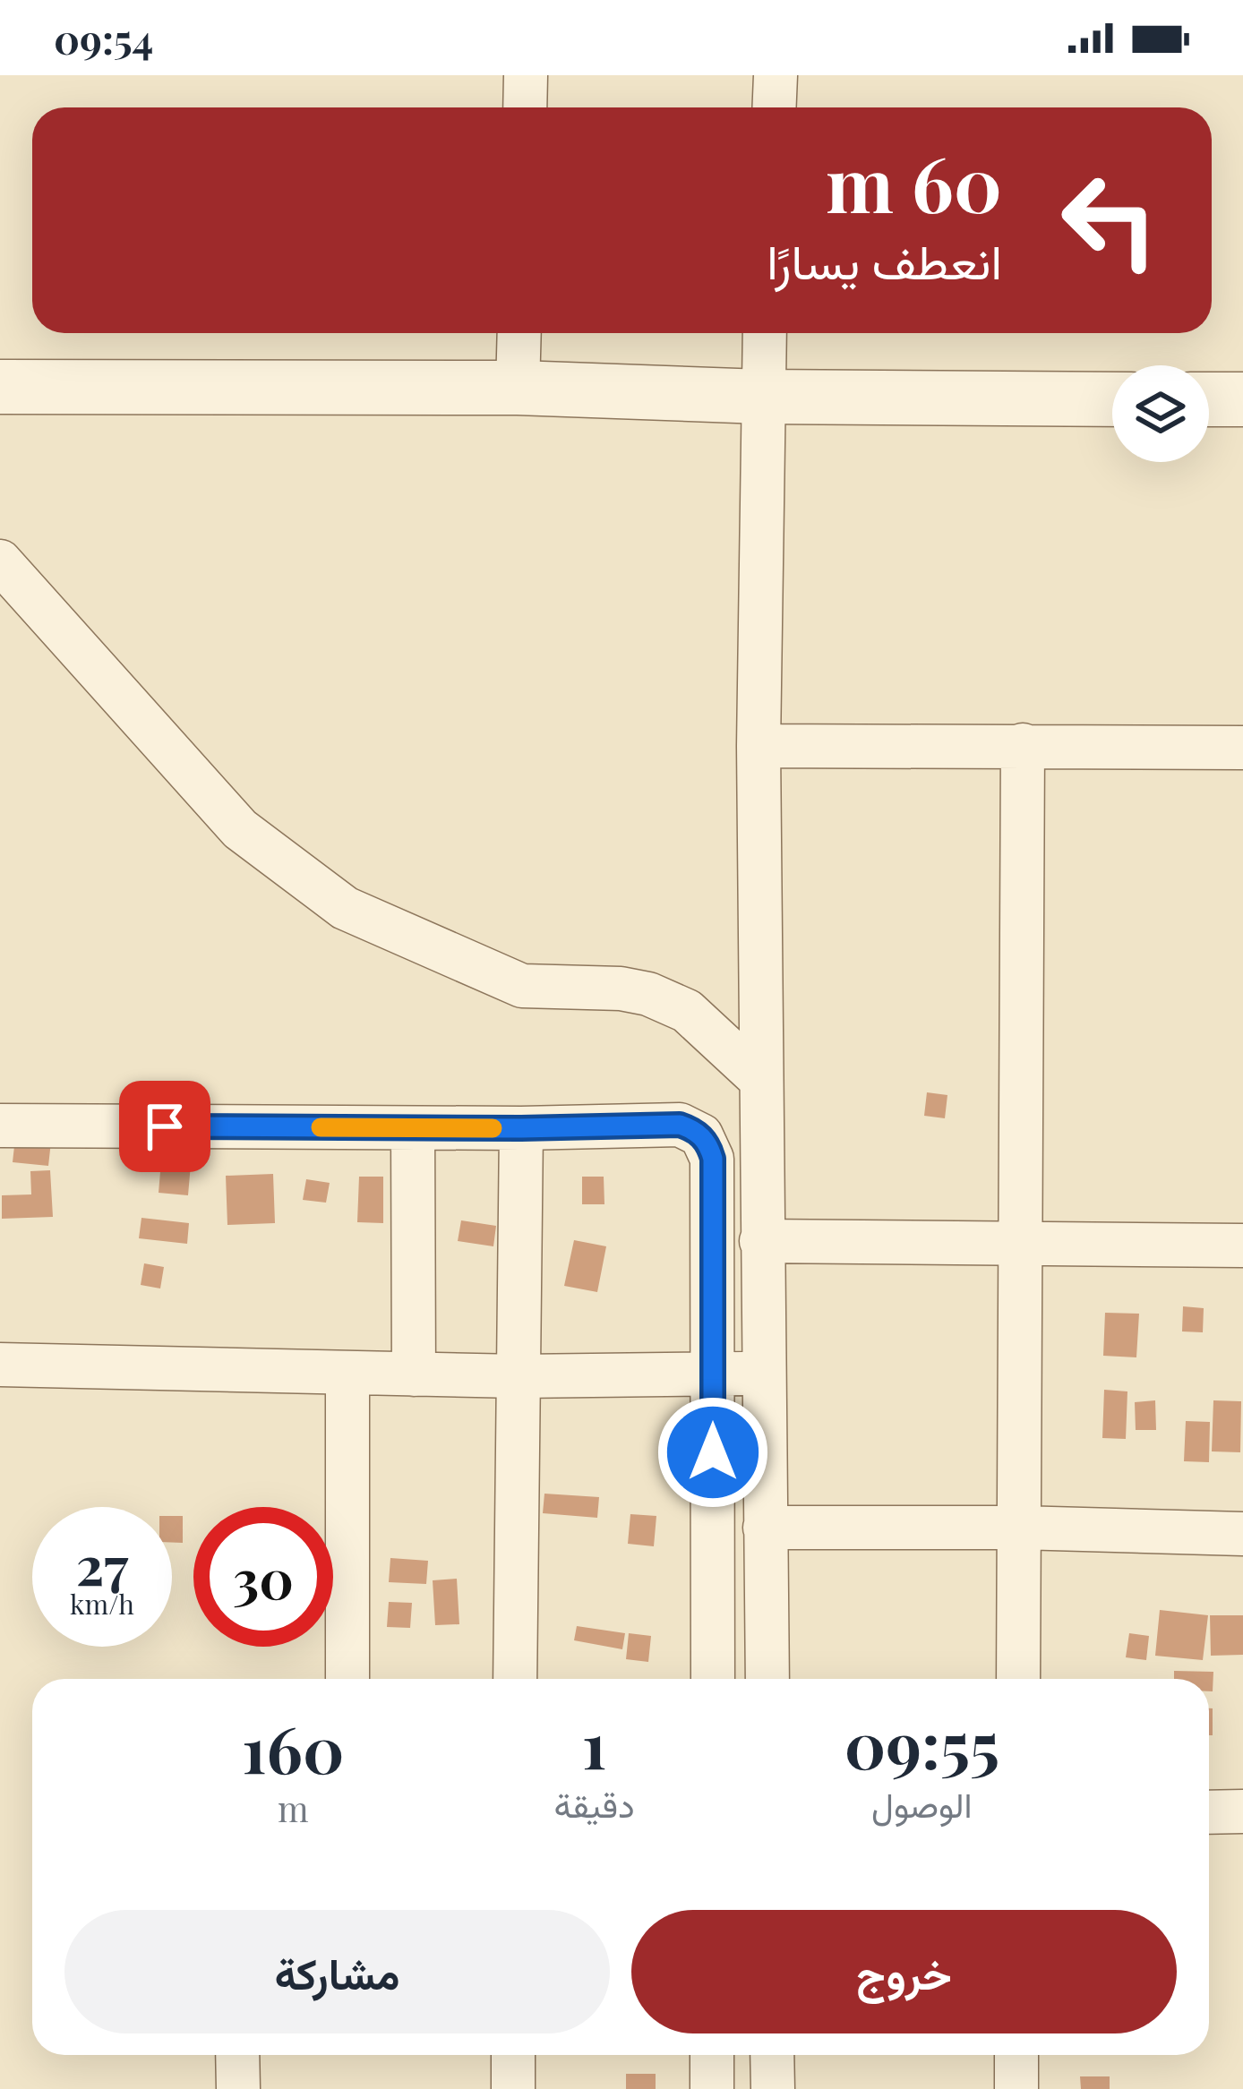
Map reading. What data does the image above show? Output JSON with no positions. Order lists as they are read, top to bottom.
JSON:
{
  "page": {
    "status": "09:54",
    "turn": ["60 m", "انعطف يسارًا"],
    "speed": "27 km/h",
    "limit": "30",
    "eta": [
      "09:55",
      "الوصول",
      "1",
      "دقيقة",
      "160",
      "m"
    ],
    "buttons": ["خروج", "مشاركة"]
  }
}
